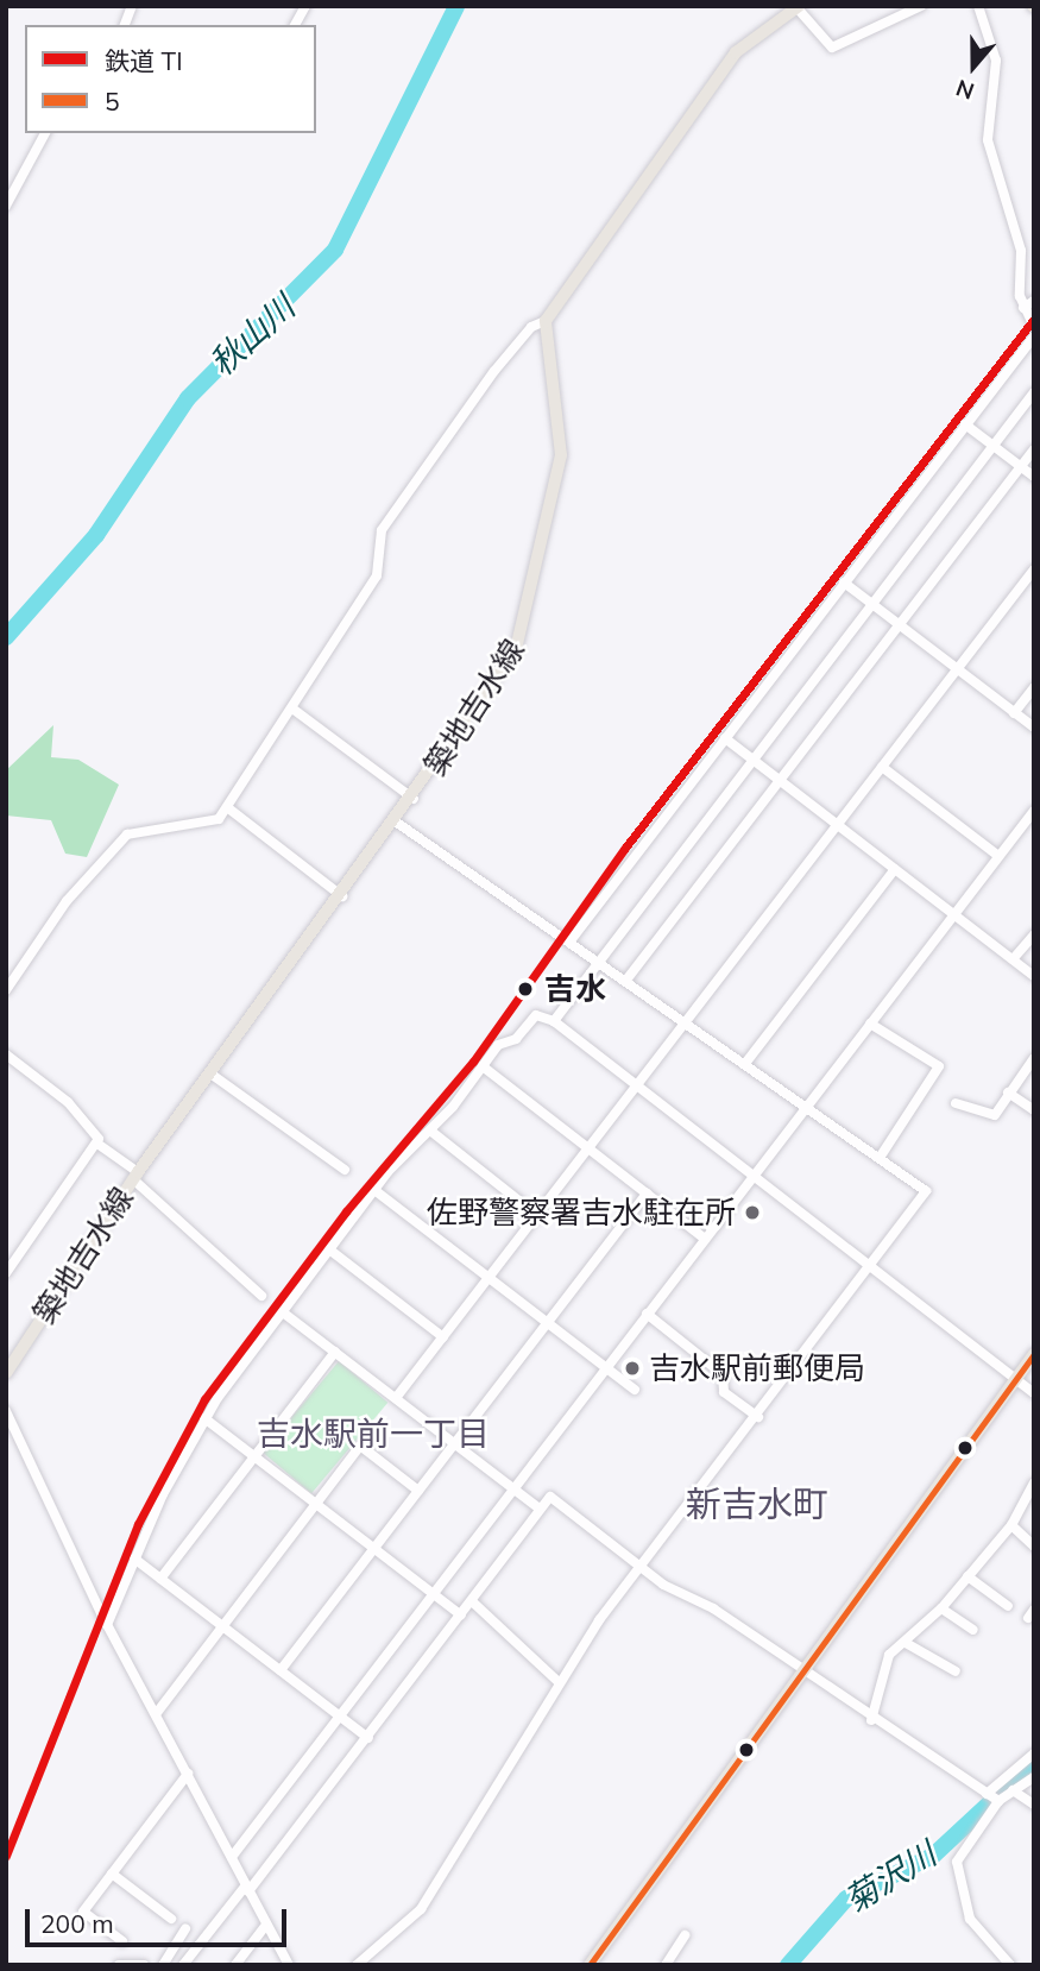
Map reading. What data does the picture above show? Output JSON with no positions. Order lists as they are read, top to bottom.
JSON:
{
  "streets": {
    "main road": ["築地吉水線"]
  },
  "districts": ["吉水駅前一丁目", "新吉水町"],
  "water": ["秋山川", "菊沢川"],
  "places": ["吉水", "佐野警察署吉水駐在所", "吉水駅前郵便局"],
  "lines": ["rail line TI", "transit line 5"],
  "legend": ["鉄道 TI", "5"],
  "scale_bar": "200 m",
  "north": "bottom"
}
